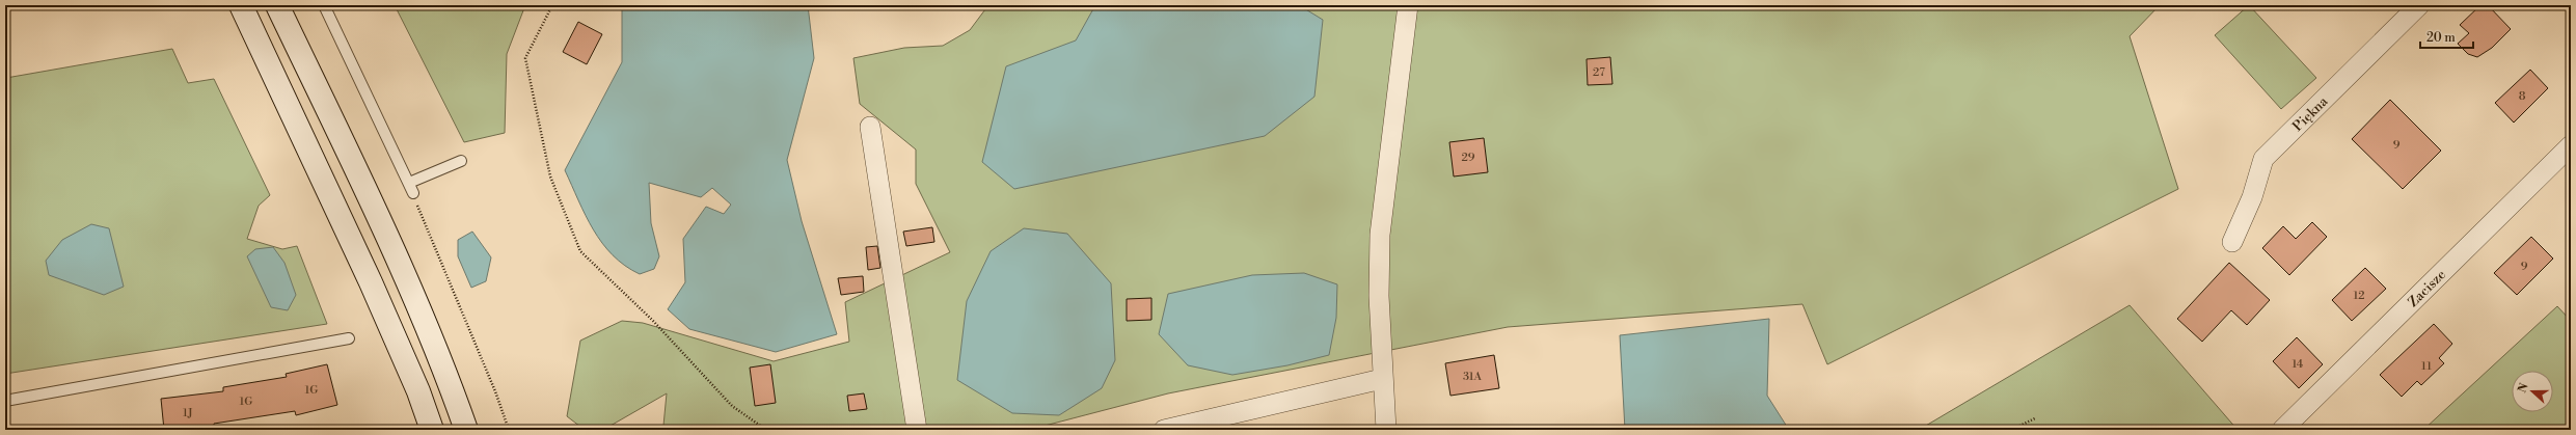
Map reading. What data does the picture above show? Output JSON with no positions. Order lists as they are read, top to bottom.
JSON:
{
  "streets": {
    "street": ["Piękna", "Zacisze"]
  },
  "house_numbers": [
    "27",
    "8",
    "9",
    "29",
    "9",
    "12",
    "14",
    "11",
    "31A",
    "1G",
    "1G",
    "1J"
  ],
  "scale_bar": "20 m",
  "north": "left"
}
